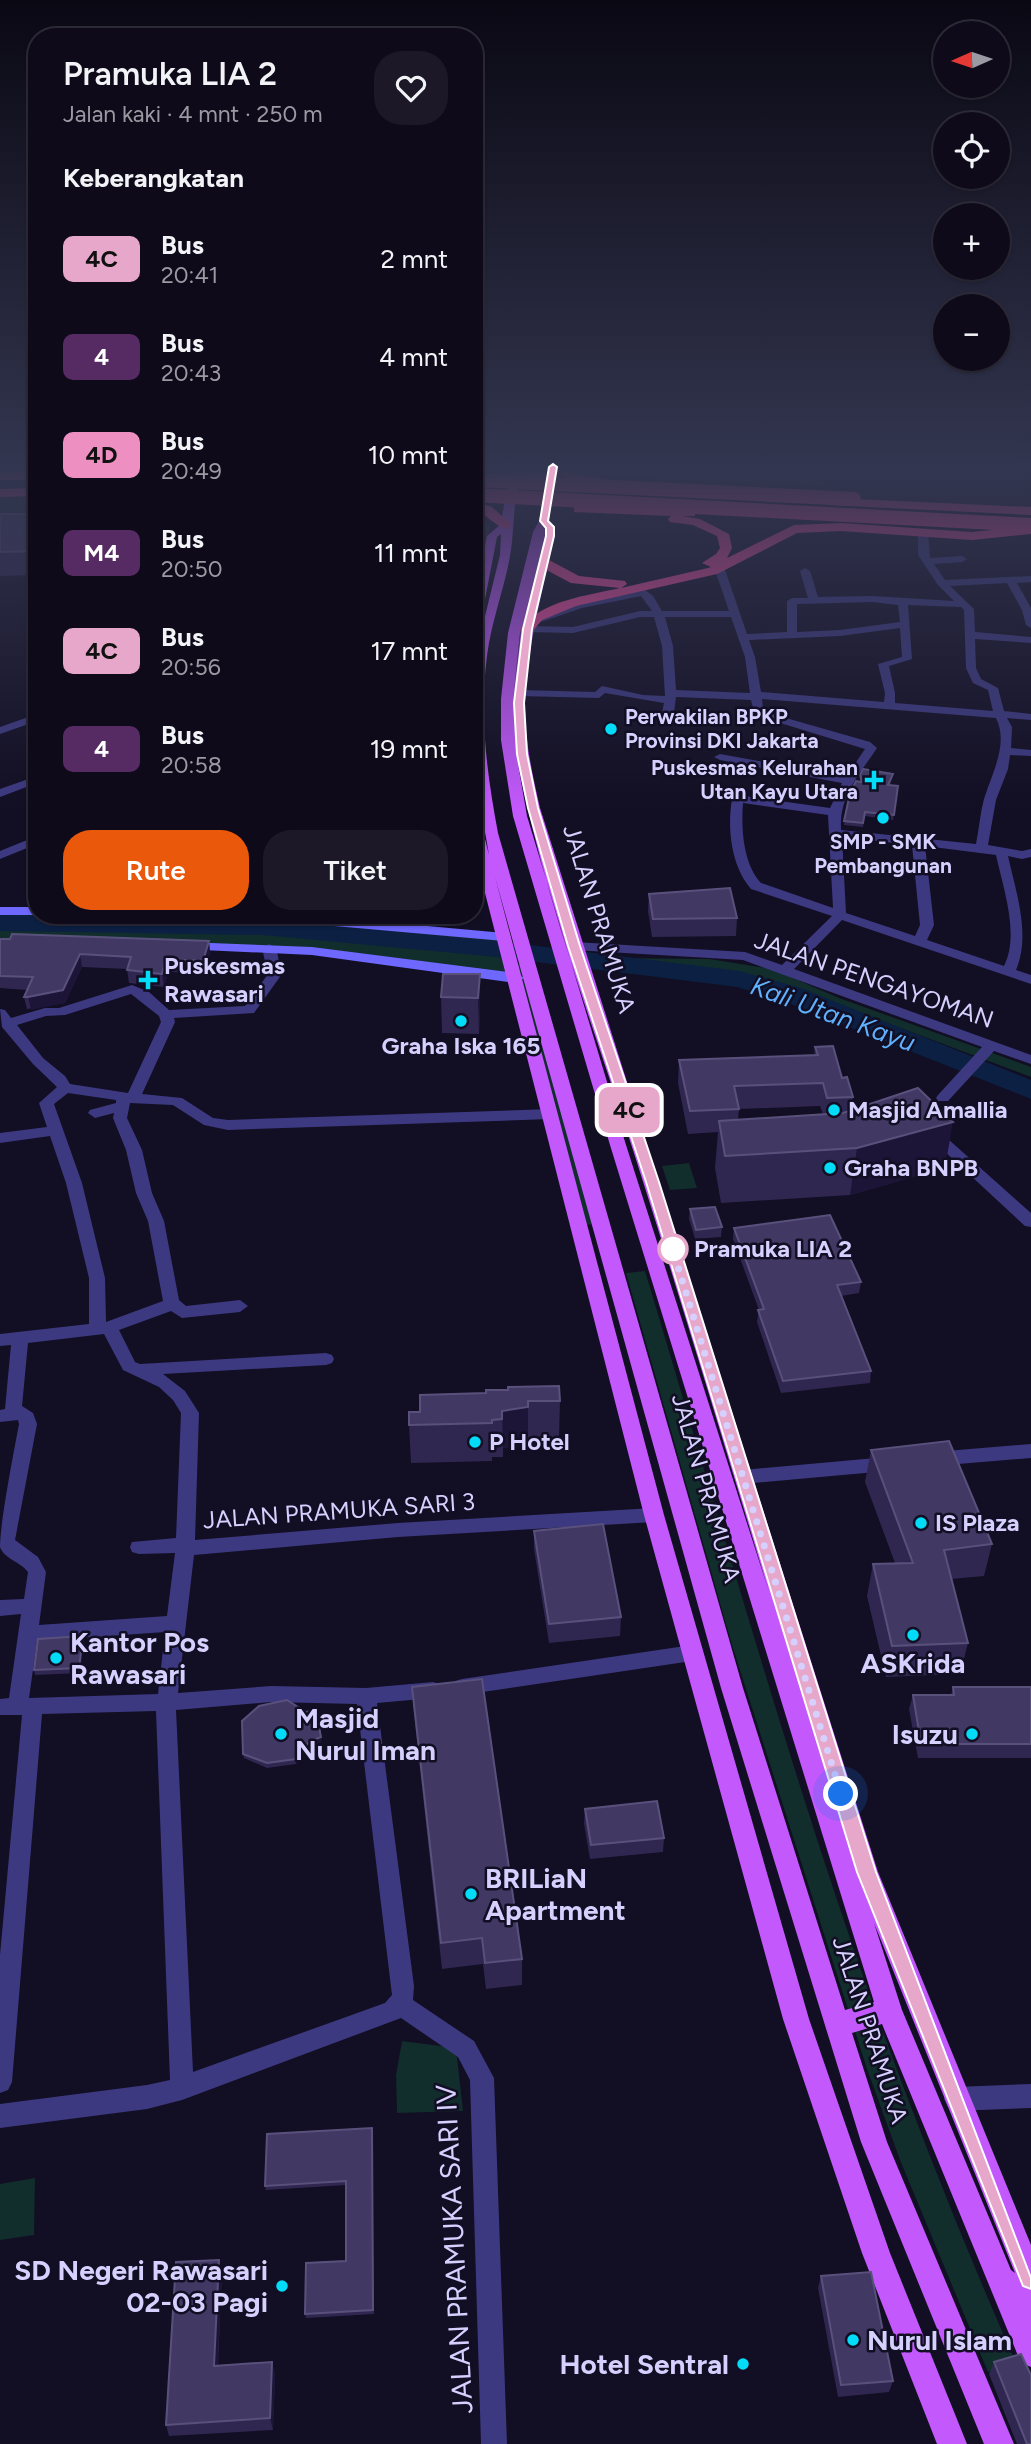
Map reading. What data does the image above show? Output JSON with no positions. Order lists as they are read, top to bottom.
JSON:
{
  "streets": {
    "main road": ["JALAN PRAMUKA"],
    "street": ["JALAN PENGAYOMAN", "JALAN PRAMUKA SARI 3", "JALAN PRAMUKA SARI IV"]
  },
  "crossings": [
    ["JALAN PRAMUKA", "JALAN PENGAYOMAN"],
    ["JALAN PRAMUKA", "JALAN PRAMUKA SARI 3"]
  ],
  "water": ["Kali Utan Kayu"],
  "places": {
    "other": [
      "Perwakilan BPKP Provinsi DKI Jakarta",
      "SMP - SMK Pembangunan",
      "Graha Iska 165",
      "Masjid Amallia",
      "Graha BNPB",
      "Pramuka LIA 2",
      "P Hotel",
      "IS Plaza",
      "ASKrida",
      "Kantor Pos Rawasari",
      "Masjid Nurul Iman",
      "Isuzu",
      "BRILiaN Apartment",
      "SD Negeri Rawasari 02-03 Pagi",
      "Nurul Islam",
      "Hotel Sentral"
    ],
    "health": ["Puskesmas Kelurahan Utan Kayu Utara", "Puskesmas Rawasari"]
  },
  "lines": ["bus line 4C"],
  "north": "left",
  "page": {
    "on_map": "4C",
    "map_buttons": ["+", "−"],
    "heading": [
      ["Pramuka LIA 2", "Jalan kaki · 4 mnt · 250 m"],
      "Keberangkatan"
    ],
    "list": [
      {
        "mark": "4C",
        "name": "Bus",
        "note": "20:41",
        "value": "2 mnt"
      },
      {
        "mark": "4",
        "name": "Bus",
        "note": "20:43",
        "value": "4 mnt"
      },
      {
        "mark": "4D",
        "name": "Bus",
        "note": "20:49",
        "value": "10 mnt"
      },
      {
        "mark": "M4",
        "name": "Bus",
        "note": "20:50",
        "value": "11 mnt"
      },
      {
        "mark": "4C",
        "name": "Bus",
        "note": "20:56",
        "value": "17 mnt"
      },
      {
        "mark": "4",
        "name": "Bus",
        "note": "20:58",
        "value": "19 mnt"
      }
    ],
    "buttons": ["Rute", "Tiket"]
  }
}
